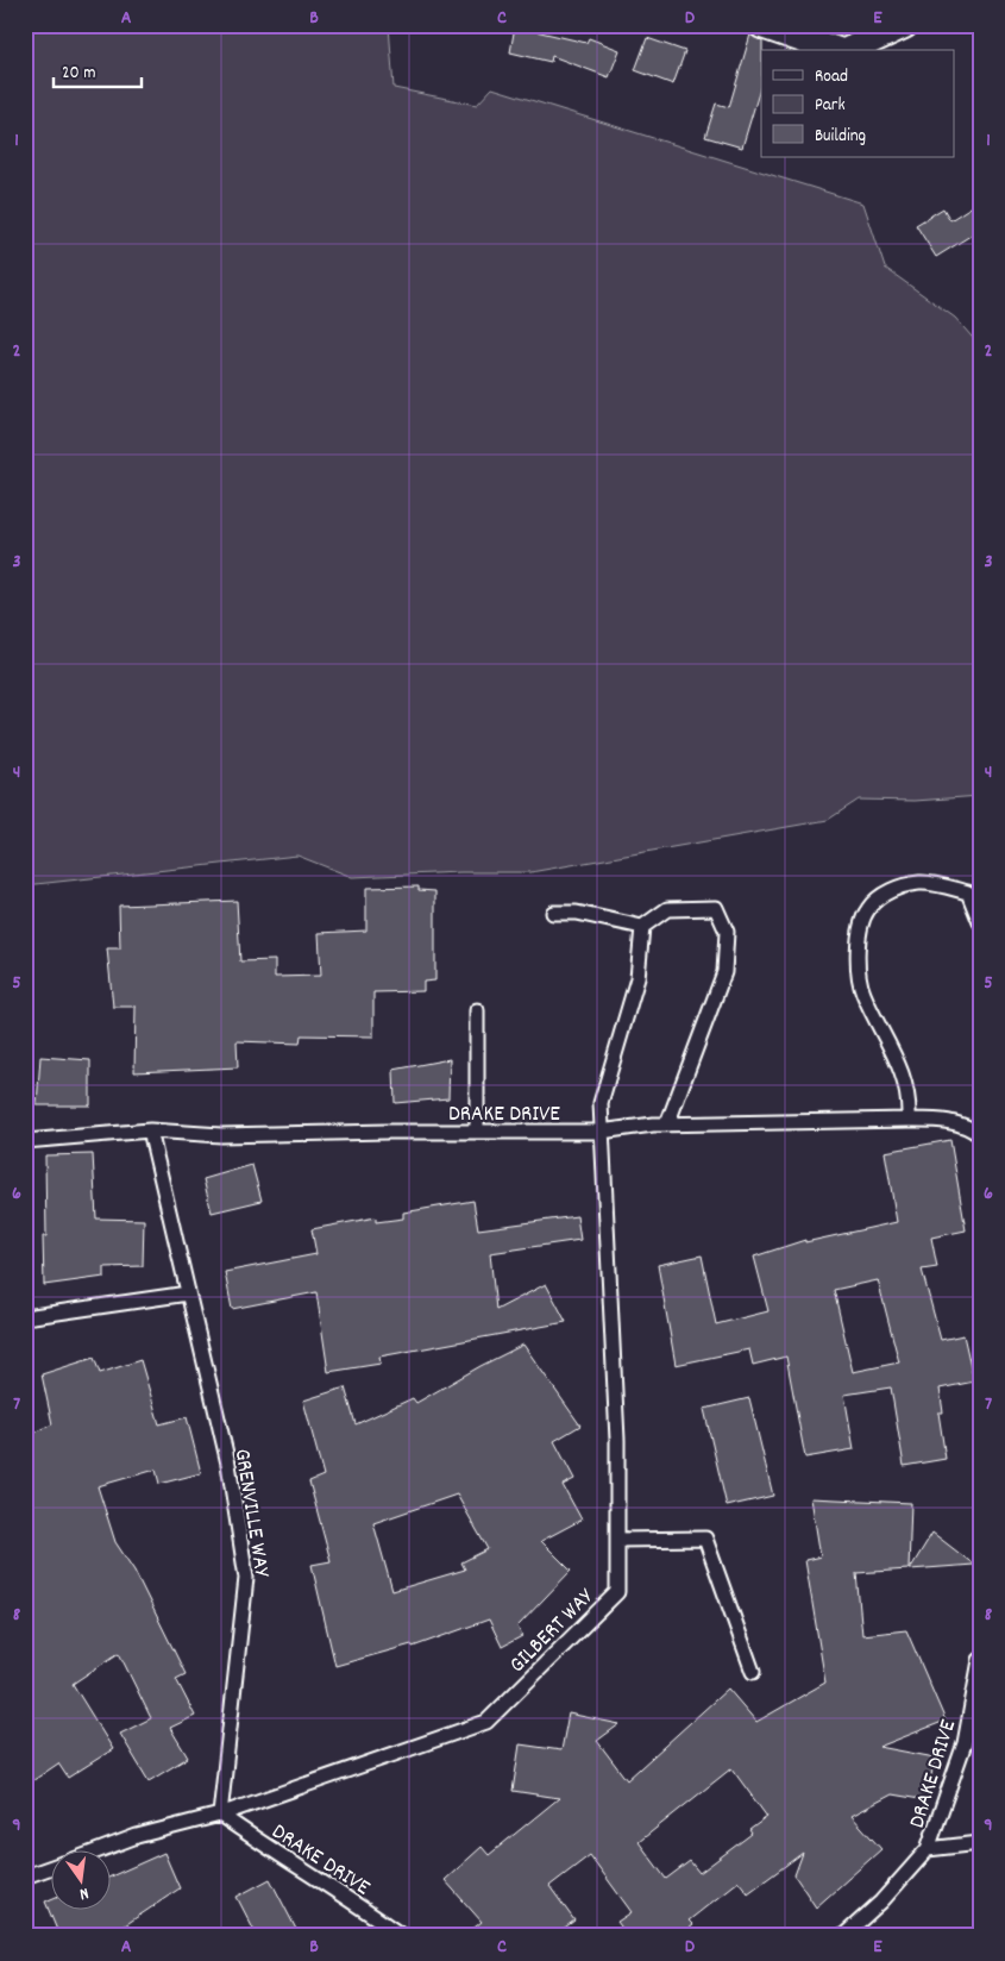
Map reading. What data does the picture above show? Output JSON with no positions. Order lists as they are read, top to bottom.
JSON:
{
  "streets": {
    "lane": ["DRAKE DRIVE", "GRENVILLE WAY", "GILBERT WAY"]
  },
  "crossings": [
    ["DRAKE DRIVE", "GRENVILLE WAY"],
    ["DRAKE DRIVE", "GILBERT WAY"],
    ["GRENVILLE WAY", "GILBERT WAY"]
  ],
  "legend": ["Road", "Park", "Building"],
  "scale_bar": "20 m",
  "north": "bottom",
  "grid": {
    "columns": [
      "A",
      "B",
      "C",
      "D",
      "E"
    ],
    "rows": [
      "1",
      "2",
      "3",
      "4",
      "5",
      "6",
      "7",
      "8",
      "9"
    ]
  }
}
